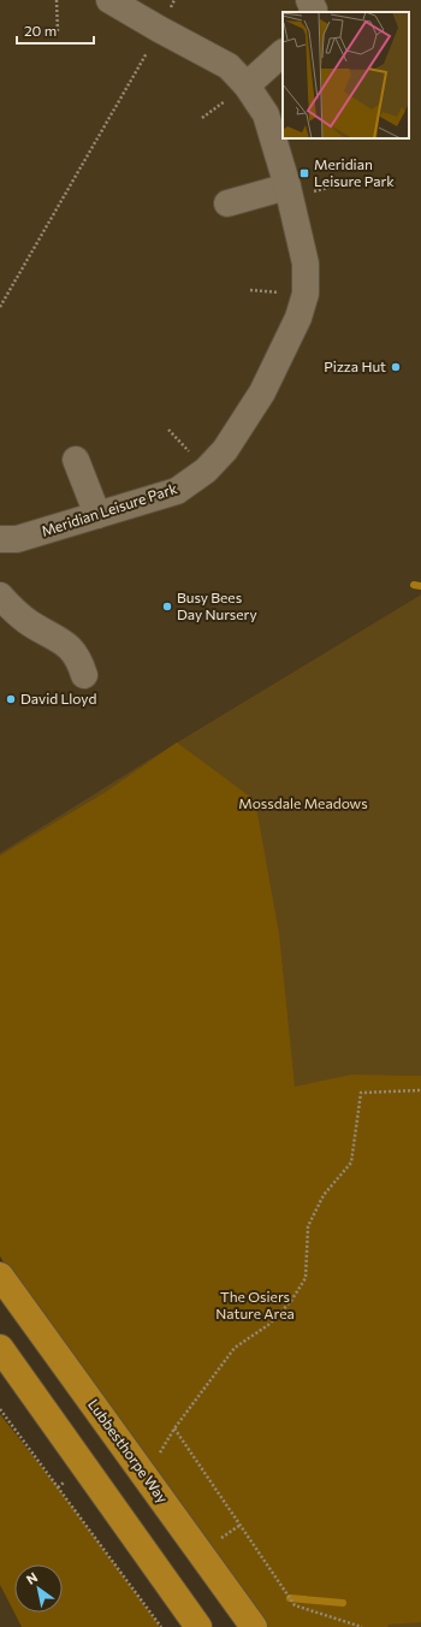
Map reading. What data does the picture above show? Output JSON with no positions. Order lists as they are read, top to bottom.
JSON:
{
  "streets": {
    "highway": ["Lubbesthorpe Way"],
    "lane": ["Meridian Leisure Park"]
  },
  "parks": ["Mossdale Meadows", "The Osiers Nature Area"],
  "places": {
    "transit": ["Meridian Leisure Park"],
    "other": ["Pizza Hut", "Busy Bees Day Nursery", "David Lloyd"]
  },
  "scale_bar": "20 m",
  "north": "top left"
}
